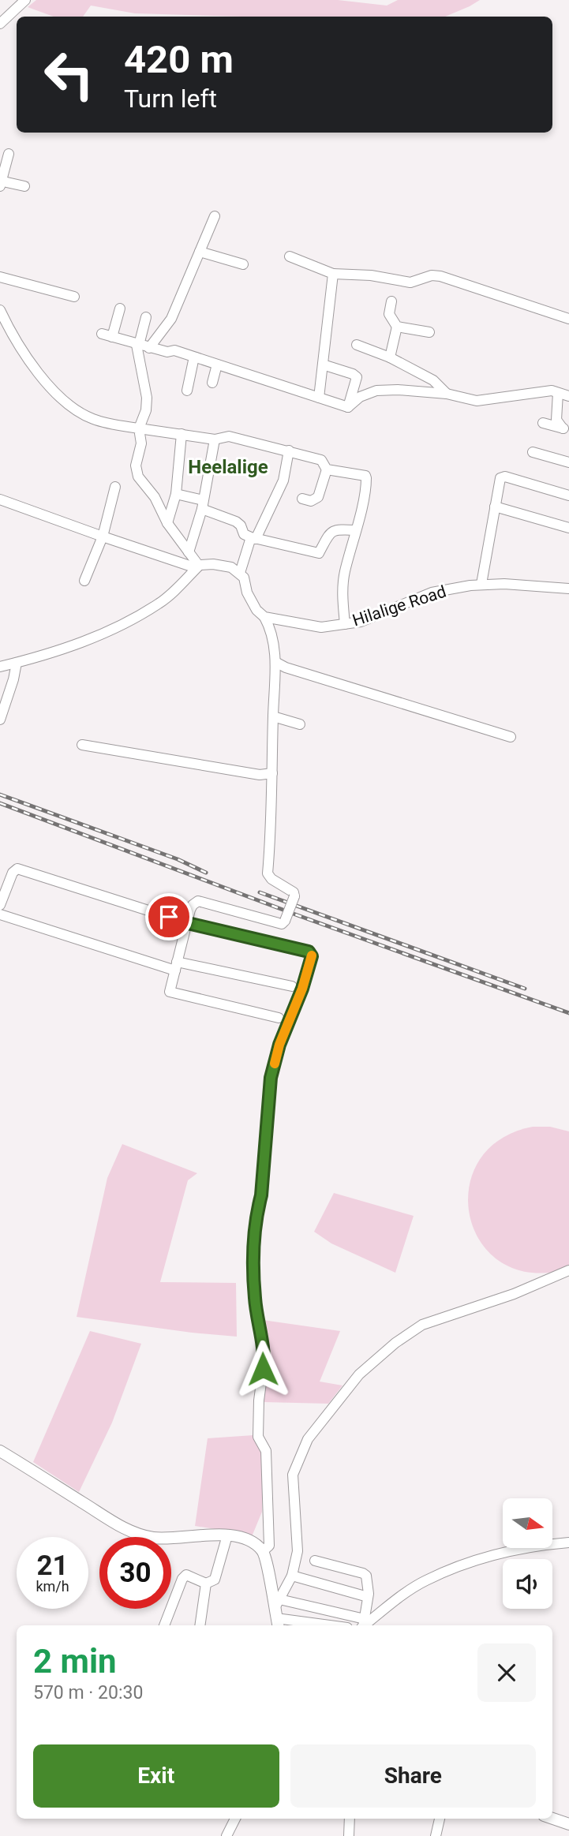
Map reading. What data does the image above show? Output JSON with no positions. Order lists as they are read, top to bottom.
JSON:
{
  "streets": {
    "street": ["Hilalige Road"]
  },
  "districts": ["Heelalige"],
  "north": "right",
  "page": {
    "turn": ["420 m", "Turn left"],
    "speed": "21 km/h",
    "limit": "30",
    "heading": ["2 min", "570 m · 20:30"],
    "buttons": ["Exit", "Share"]
  }
}
